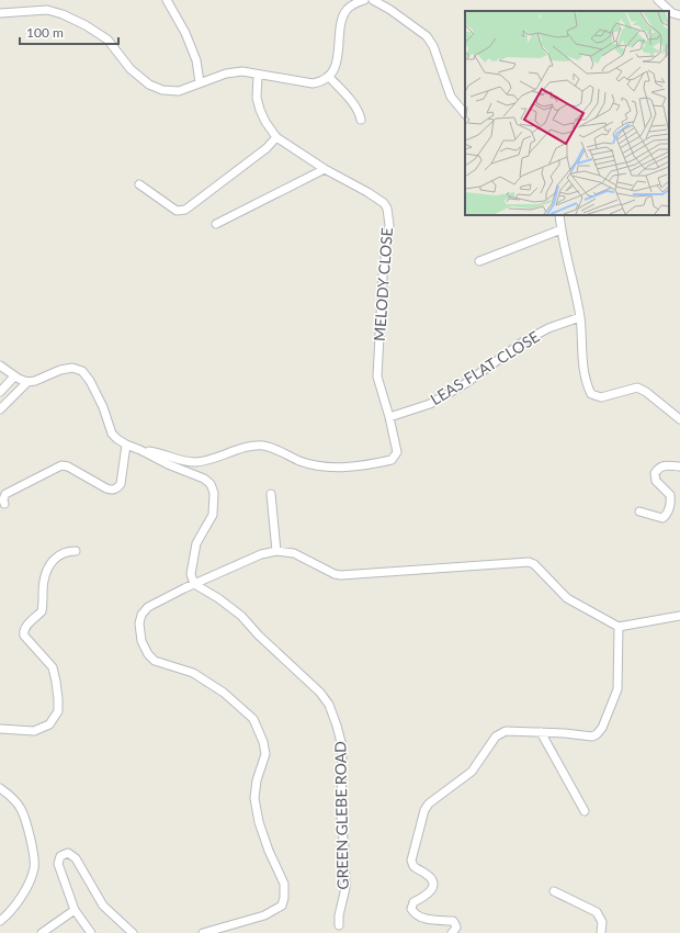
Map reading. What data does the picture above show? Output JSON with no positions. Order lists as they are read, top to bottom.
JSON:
{
  "streets": {
    "street": ["MELODY CLOSE", "LEAS FLAT CLOSE", "GREEN GLEBE ROAD"]
  },
  "crossings": [
    ["MELODY CLOSE", "LEAS FLAT CLOSE"]
  ],
  "scale_bar": "100 m"
}
